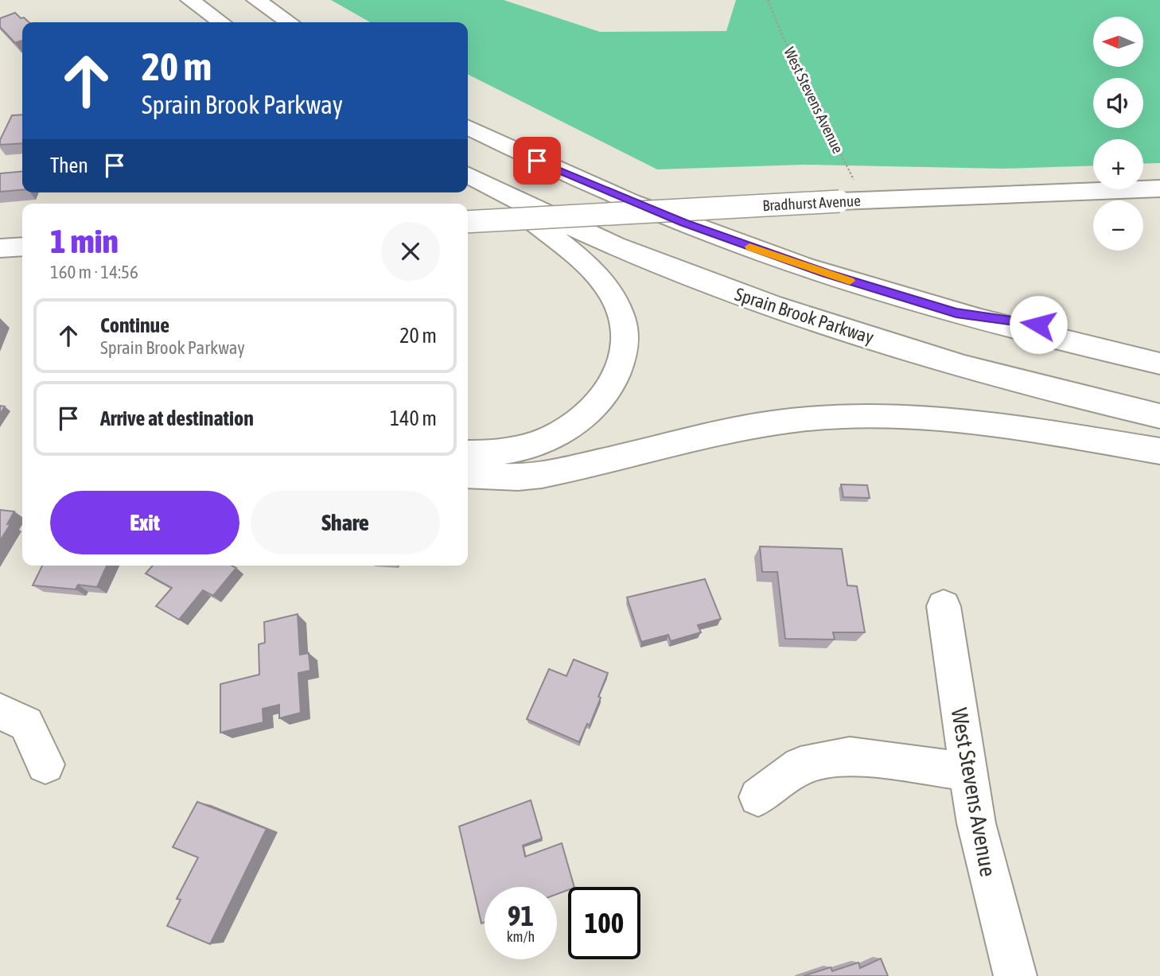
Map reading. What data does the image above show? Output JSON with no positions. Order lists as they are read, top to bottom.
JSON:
{
  "streets": {
    "main road": ["West Stevens Avenue", "Bradhurst Avenue", "Sprain Brook Parkway"]
  },
  "crossings": [
    ["West Stevens Avenue", "Bradhurst Avenue"]
  ],
  "north": "left",
  "page": {
    "map_buttons": ["+", "−"],
    "turn": ["20 m", "Sprain Brook Parkway"],
    "then": "Then",
    "heading": ["1 min", "160 m · 14:56"],
    "list": [
      {
        "name": "Continue",
        "note": "Sprain Brook Parkway",
        "value": "20 m"
      },
      {
        "name": "Arrive at destination",
        "value": "140 m"
      }
    ],
    "buttons": ["Exit", "Share"],
    "speed": "91 km/h",
    "limit": "100"
  }
}
